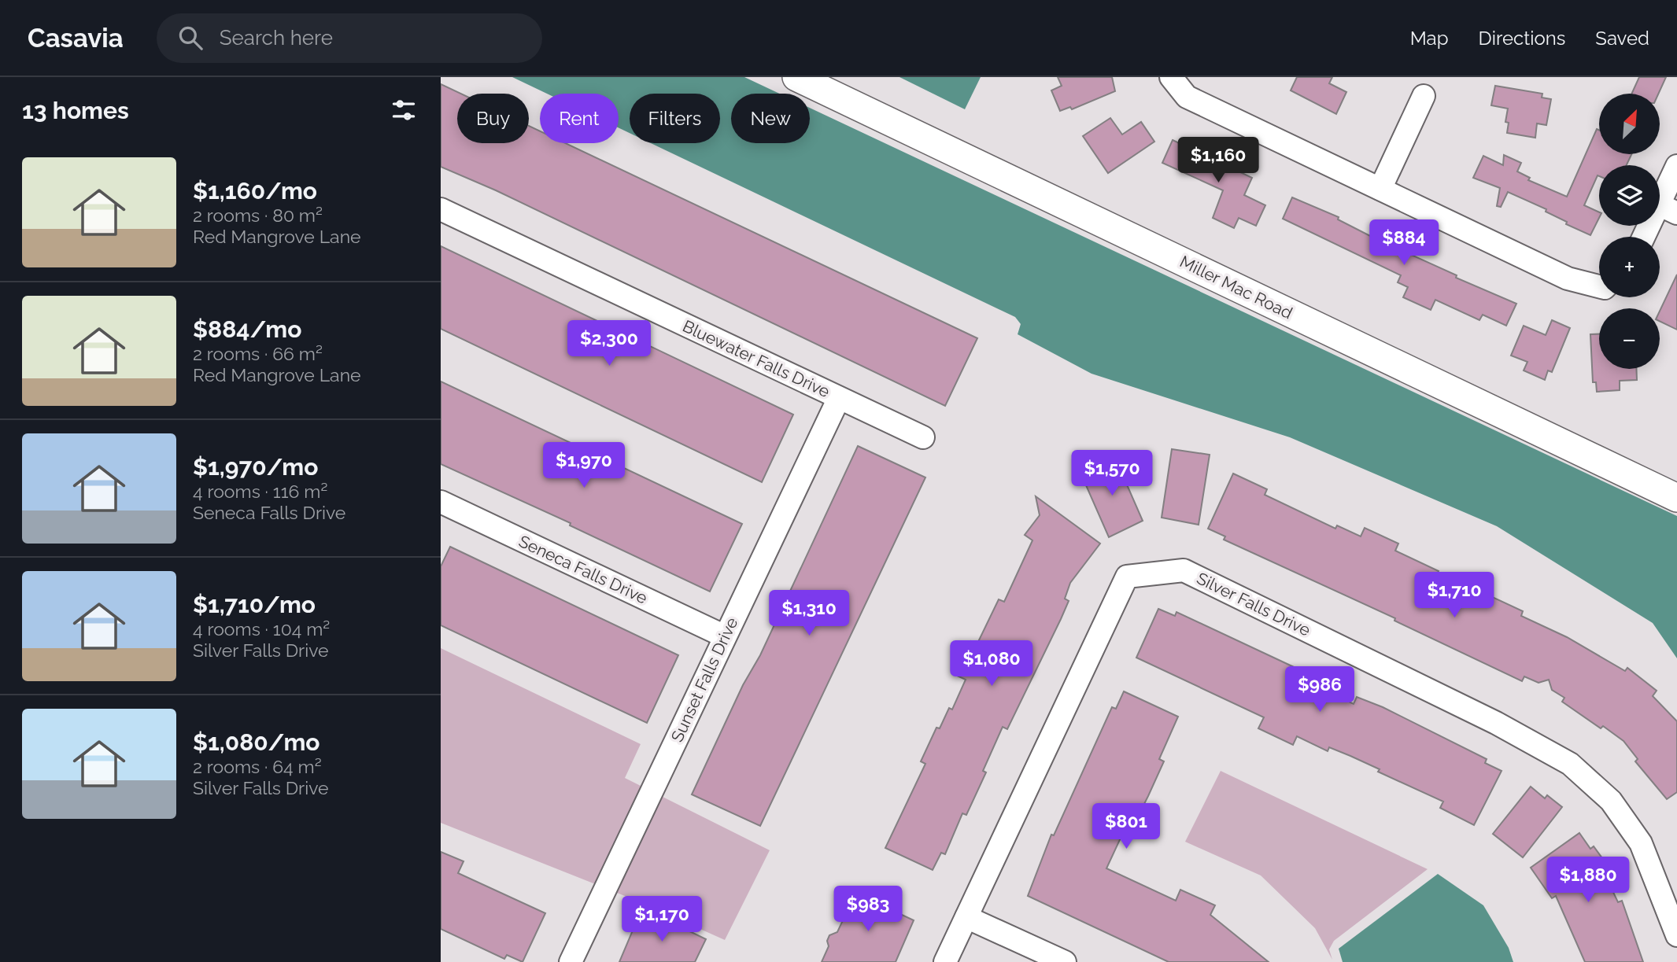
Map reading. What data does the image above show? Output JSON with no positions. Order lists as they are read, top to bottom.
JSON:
{
  "streets": {
    "street": [
      "Miller Mac Road",
      "Bluewater Falls Drive",
      "Seneca Falls Drive",
      "Silver Falls Drive",
      "Sunset Falls Drive"
    ]
  },
  "crossings": [
    ["Bluewater Falls Drive", "Sunset Falls Drive"],
    ["Seneca Falls Drive", "Sunset Falls Drive"]
  ],
  "north": "top right",
  "page": {
    "header": "Casavia",
    "search": "Search here",
    "nav": ["Map", "Directions", "Saved"],
    "heading": "13 homes",
    "map_buttons": ["+", "−"],
    "chip": [
      "Buy",
      "Rent",
      "Filters",
      "New"
    ],
    "price": [
      "$1,160",
      "$884",
      "$2,300",
      "$1,970",
      "$1,570",
      "$1,710",
      "$1,310",
      "$1,080",
      "$986",
      "$801",
      "$1,880",
      "$983",
      "$1,170"
    ],
    "list": [
      {
        "name": "$1,160/mo",
        "note": "2 rooms · 80 m² · Red Mangrove Lane"
      },
      {
        "name": "$884/mo",
        "note": "2 rooms · 66 m² · Red Mangrove Lane"
      },
      {
        "name": "$1,970/mo",
        "note": "4 rooms · 116 m² · Seneca Falls Drive"
      },
      {
        "name": "$1,710/mo",
        "note": "4 rooms · 104 m² · Silver Falls Drive"
      },
      {
        "name": "$1,080/mo",
        "note": "2 rooms · 64 m² · Silver Falls Drive"
      }
    ]
  }
}
